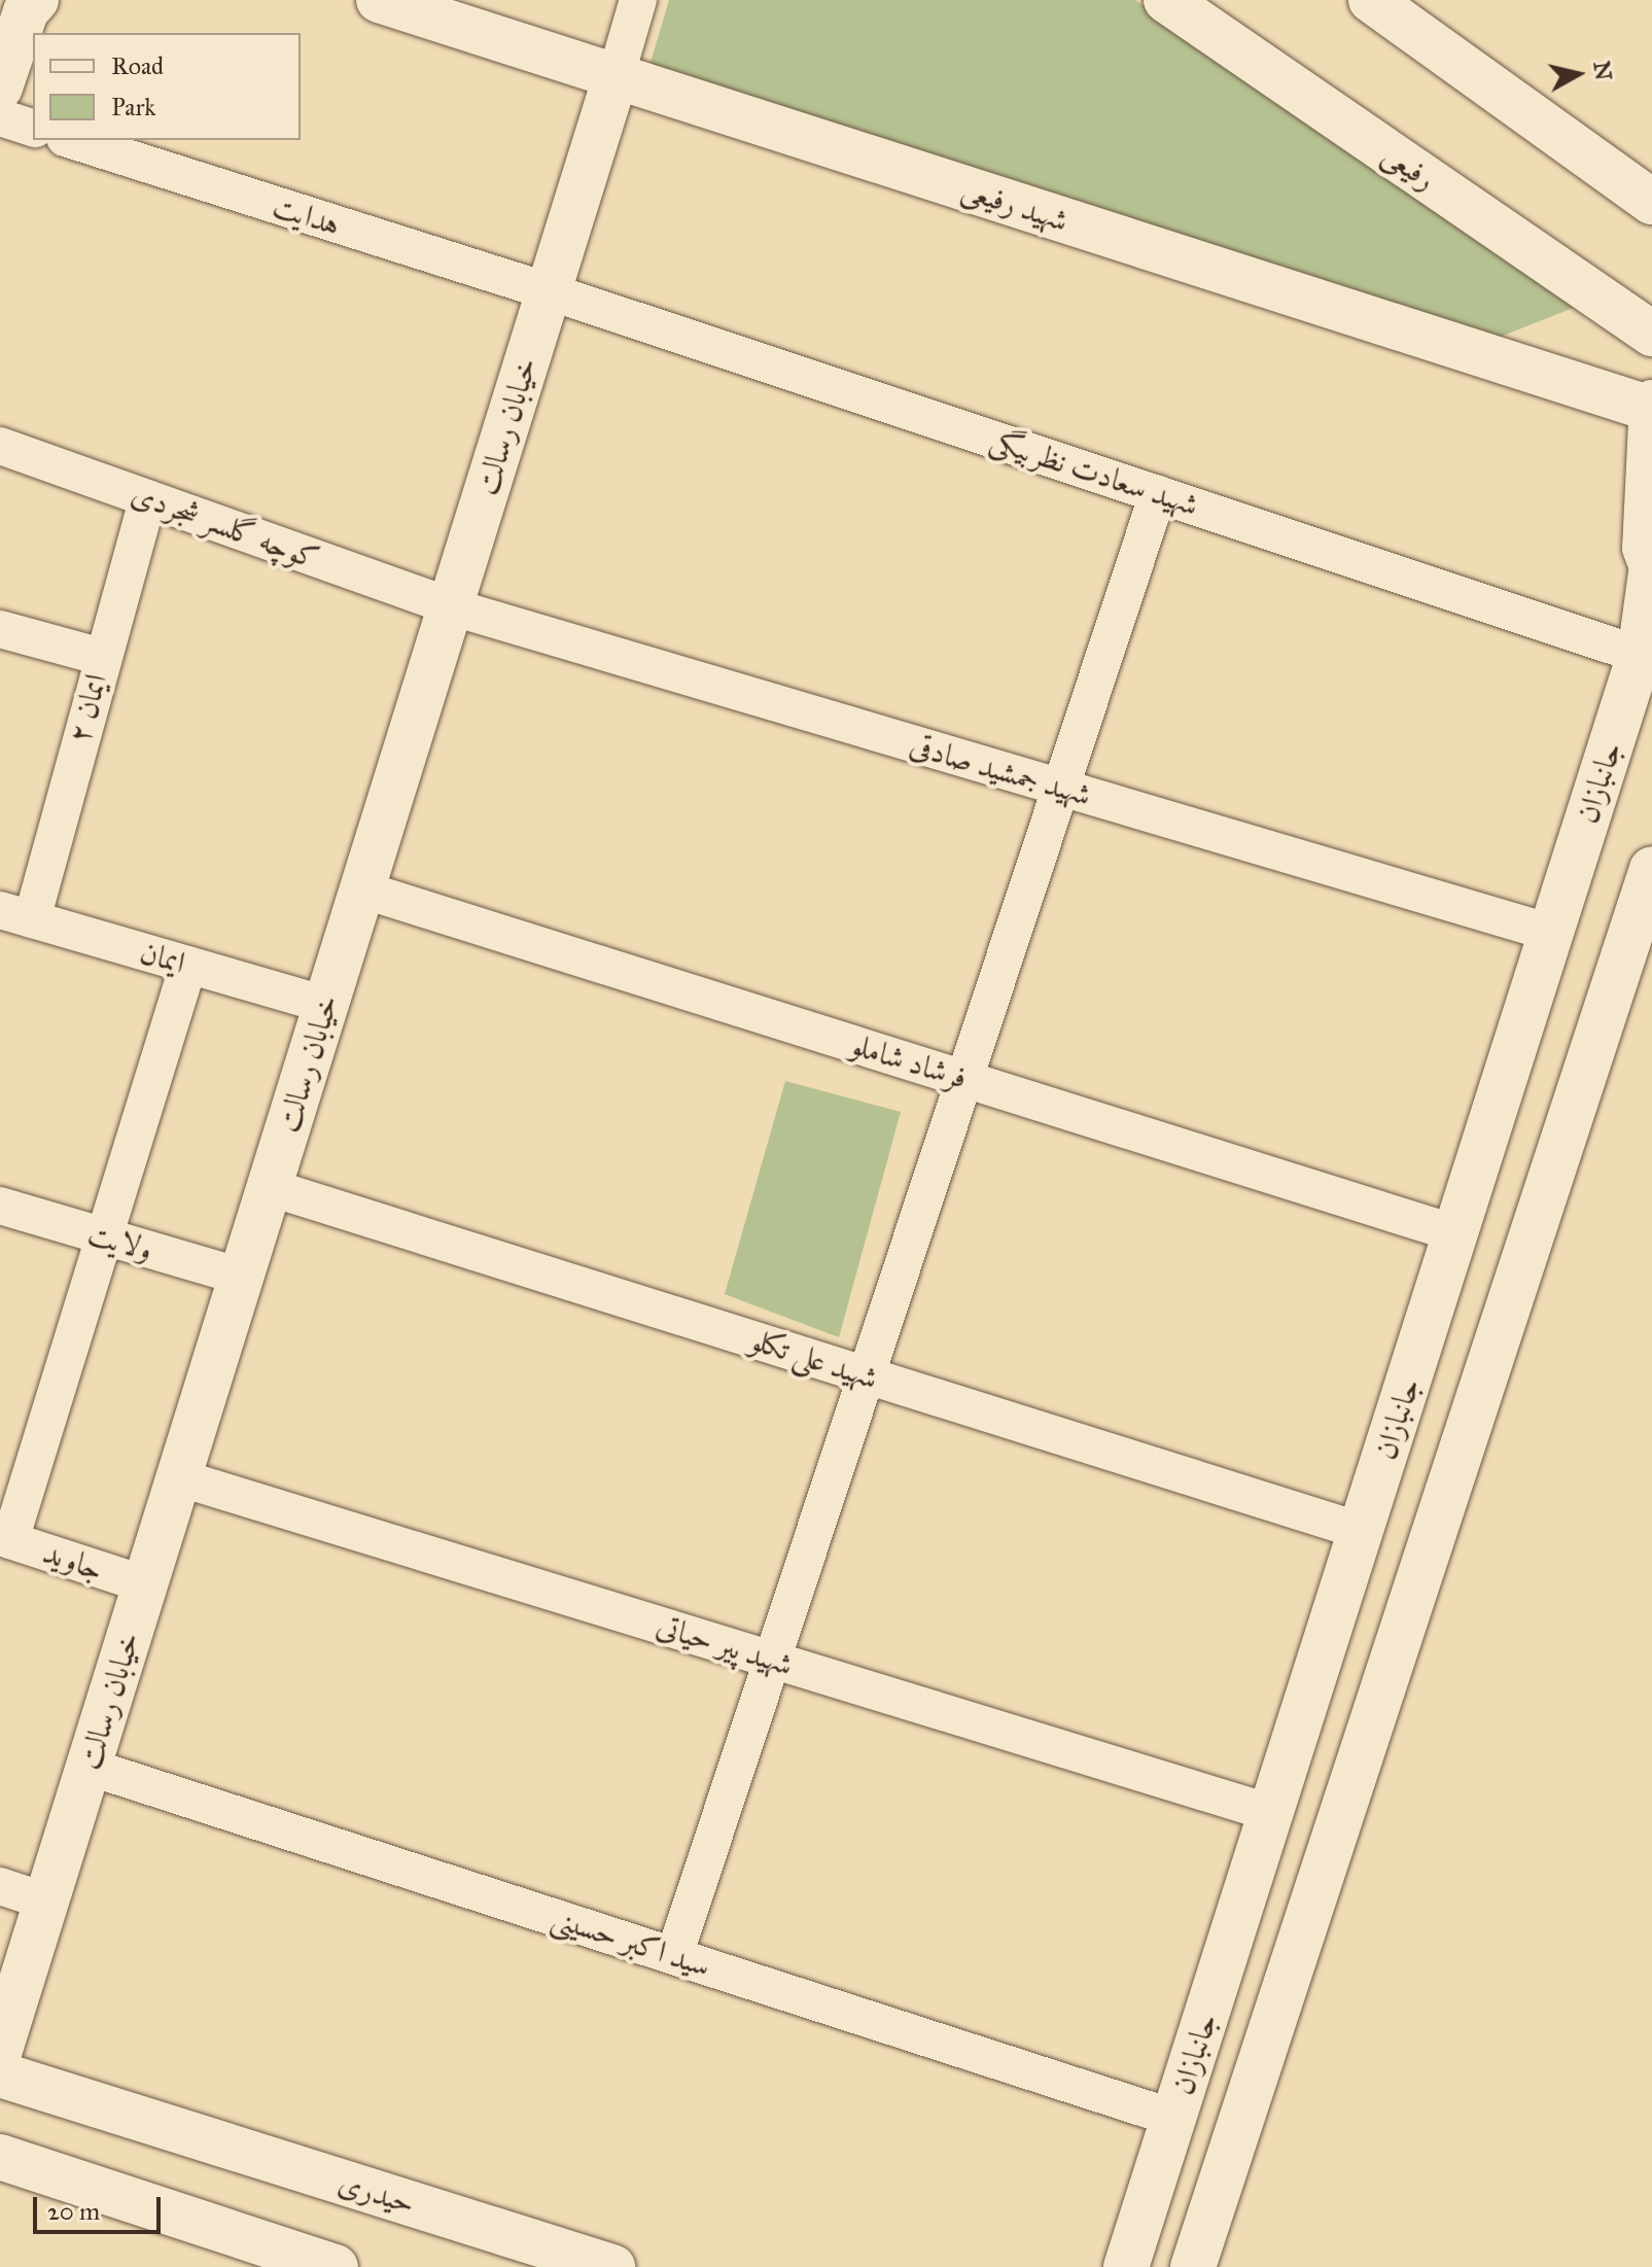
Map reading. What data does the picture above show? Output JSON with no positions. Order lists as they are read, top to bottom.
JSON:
{
  "streets": {
    "street": [
      "رفیعی",
      "شهید رفیعی",
      "هدایت",
      "خیابان رسالت",
      "شهید سعادت نظربیگی",
      "کوچه گلسر شجردی",
      "ایمان ۲",
      "شهید جمشید صادقی",
      "جانبازان",
      "ایمان",
      "فرشاد شاملو",
      "ولایت",
      "شهید علی تکلو",
      "جاوید",
      "شهید پیر حیاتی",
      "سید اکبر حسینی",
      "حیدری"
    ]
  },
  "crossings": [
    ["شهید رفیعی", "خیابان رسالت"],
    ["شهید رفیعی", "جانبازان"],
    ["هدایت", "خیابان رسالت"],
    ["هدایت", "شهید سعادت نظربیگی"],
    ["خیابان رسالت", "شهید سعادت نظربیگی"],
    ["خیابان رسالت", "کوچه گلسر شجردی"],
    ["خیابان رسالت", "شهید جمشید صادقی"],
    ["خیابان رسالت", "ایمان"],
    ["خیابان رسالت", "فرشاد شاملو"],
    ["خیابان رسالت", "ولایت"],
    ["خیابان رسالت", "شهید علی تکلو"],
    ["خیابان رسالت", "جاوید"],
    ["خیابان رسالت", "شهید پیر حیاتی"],
    ["خیابان رسالت", "سید اکبر حسینی"],
    ["شهید سعادت نظربیگی", "جانبازان"],
    ["کوچه گلسر شجردی", "ایمان ۲"],
    ["کوچه گلسر شجردی", "شهید جمشید صادقی"],
    ["ایمان ۲", "ایمان"],
    ["شهید جمشید صادقی", "جانبازان"],
    ["جانبازان", "فرشاد شاملو"],
    ["جانبازان", "شهید علی تکلو"],
    ["جانبازان", "شهید پیر حیاتی"],
    ["جانبازان", "سید اکبر حسینی"]
  ],
  "legend": ["Road", "Park"],
  "scale_bar": "20 m",
  "north": "right"
}
